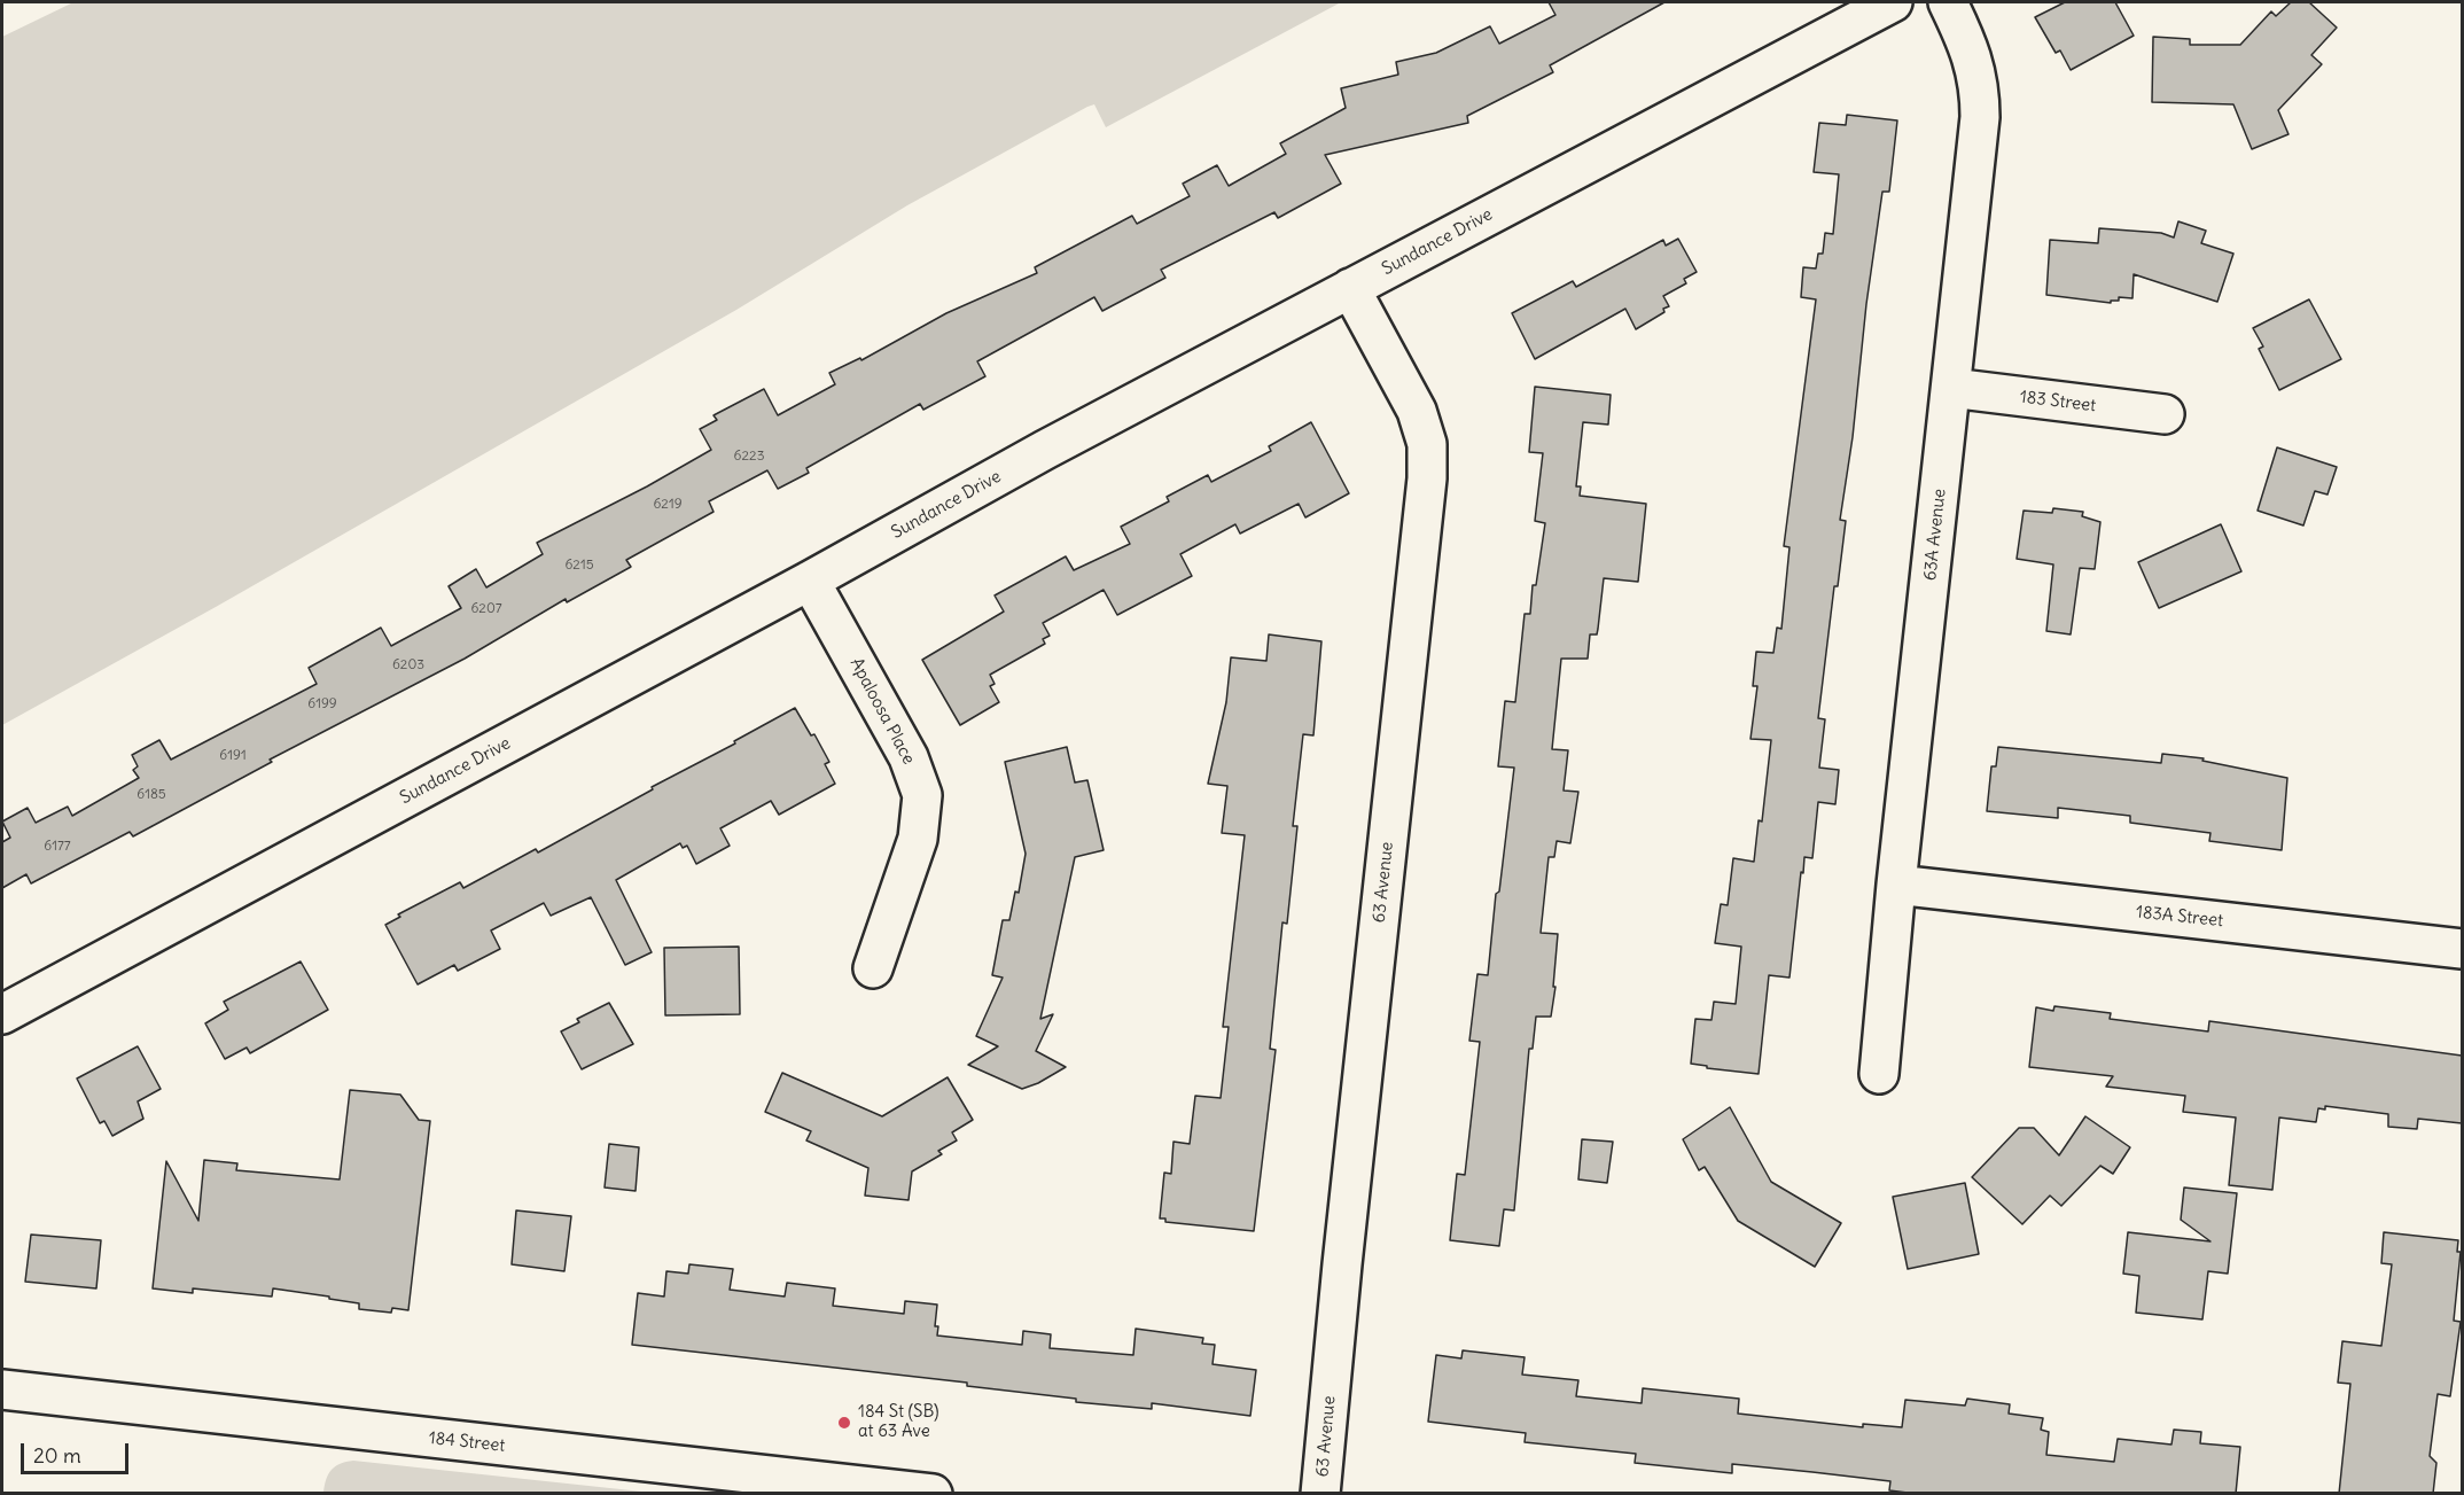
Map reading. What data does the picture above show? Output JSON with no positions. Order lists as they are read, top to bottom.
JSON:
{
  "streets": {
    "street": [
      "Sundance Drive",
      "183 Street",
      "63A Avenue",
      "Apaloosa Place",
      "63 Avenue",
      "183A Street",
      "184 Street"
    ]
  },
  "crossings": [
    ["Sundance Drive", "Apaloosa Place"],
    ["Sundance Drive", "63 Avenue"],
    ["183 Street", "63A Avenue"],
    ["63A Avenue", "183A Street"]
  ],
  "places": ["184 St (SB) at 63 Ave"],
  "house_numbers": [
    "6223",
    "6219",
    "6215",
    "6207",
    "6203",
    "6199",
    "6191",
    "6185",
    "6177"
  ],
  "scale_bar": "20 m"
}
